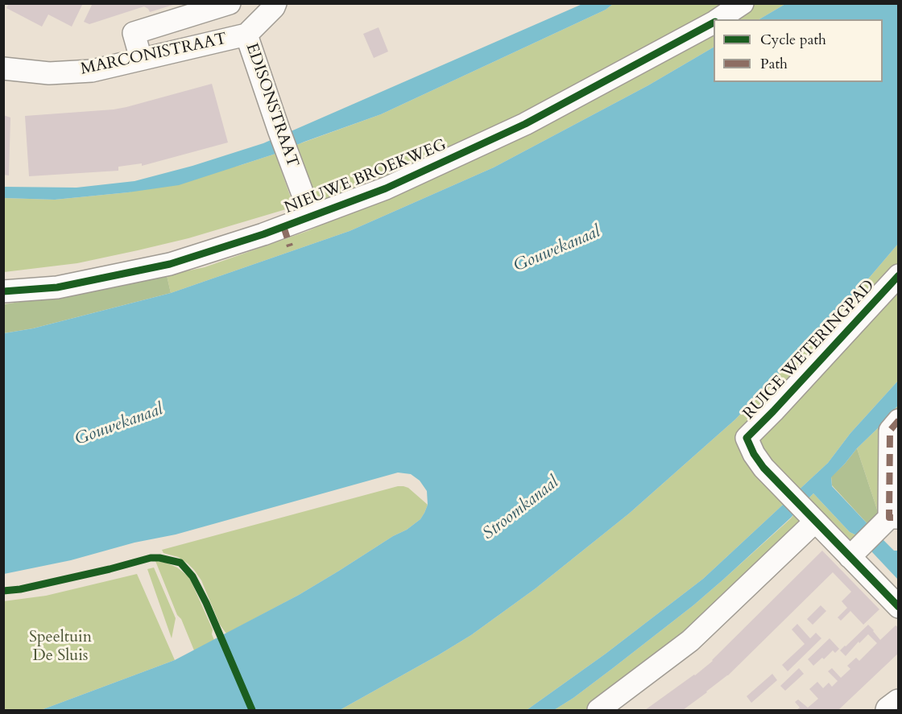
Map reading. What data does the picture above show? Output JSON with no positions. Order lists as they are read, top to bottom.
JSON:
{
  "streets": {
    "street": [
      "MARCONISTRAAT",
      "EDISONSTRAAT",
      "NIEUWE BROEKWEG",
      "RUIGE WETERINGPAD"
    ]
  },
  "crossings": [
    ["MARCONISTRAAT", "EDISONSTRAAT"],
    ["EDISONSTRAAT", "NIEUWE BROEKWEG"]
  ],
  "water": ["Gouwekanaal", "Stroomkanaal"],
  "parks": ["Speeltuin De Sluis"],
  "legend": ["Cycle path", "Path"]
}
